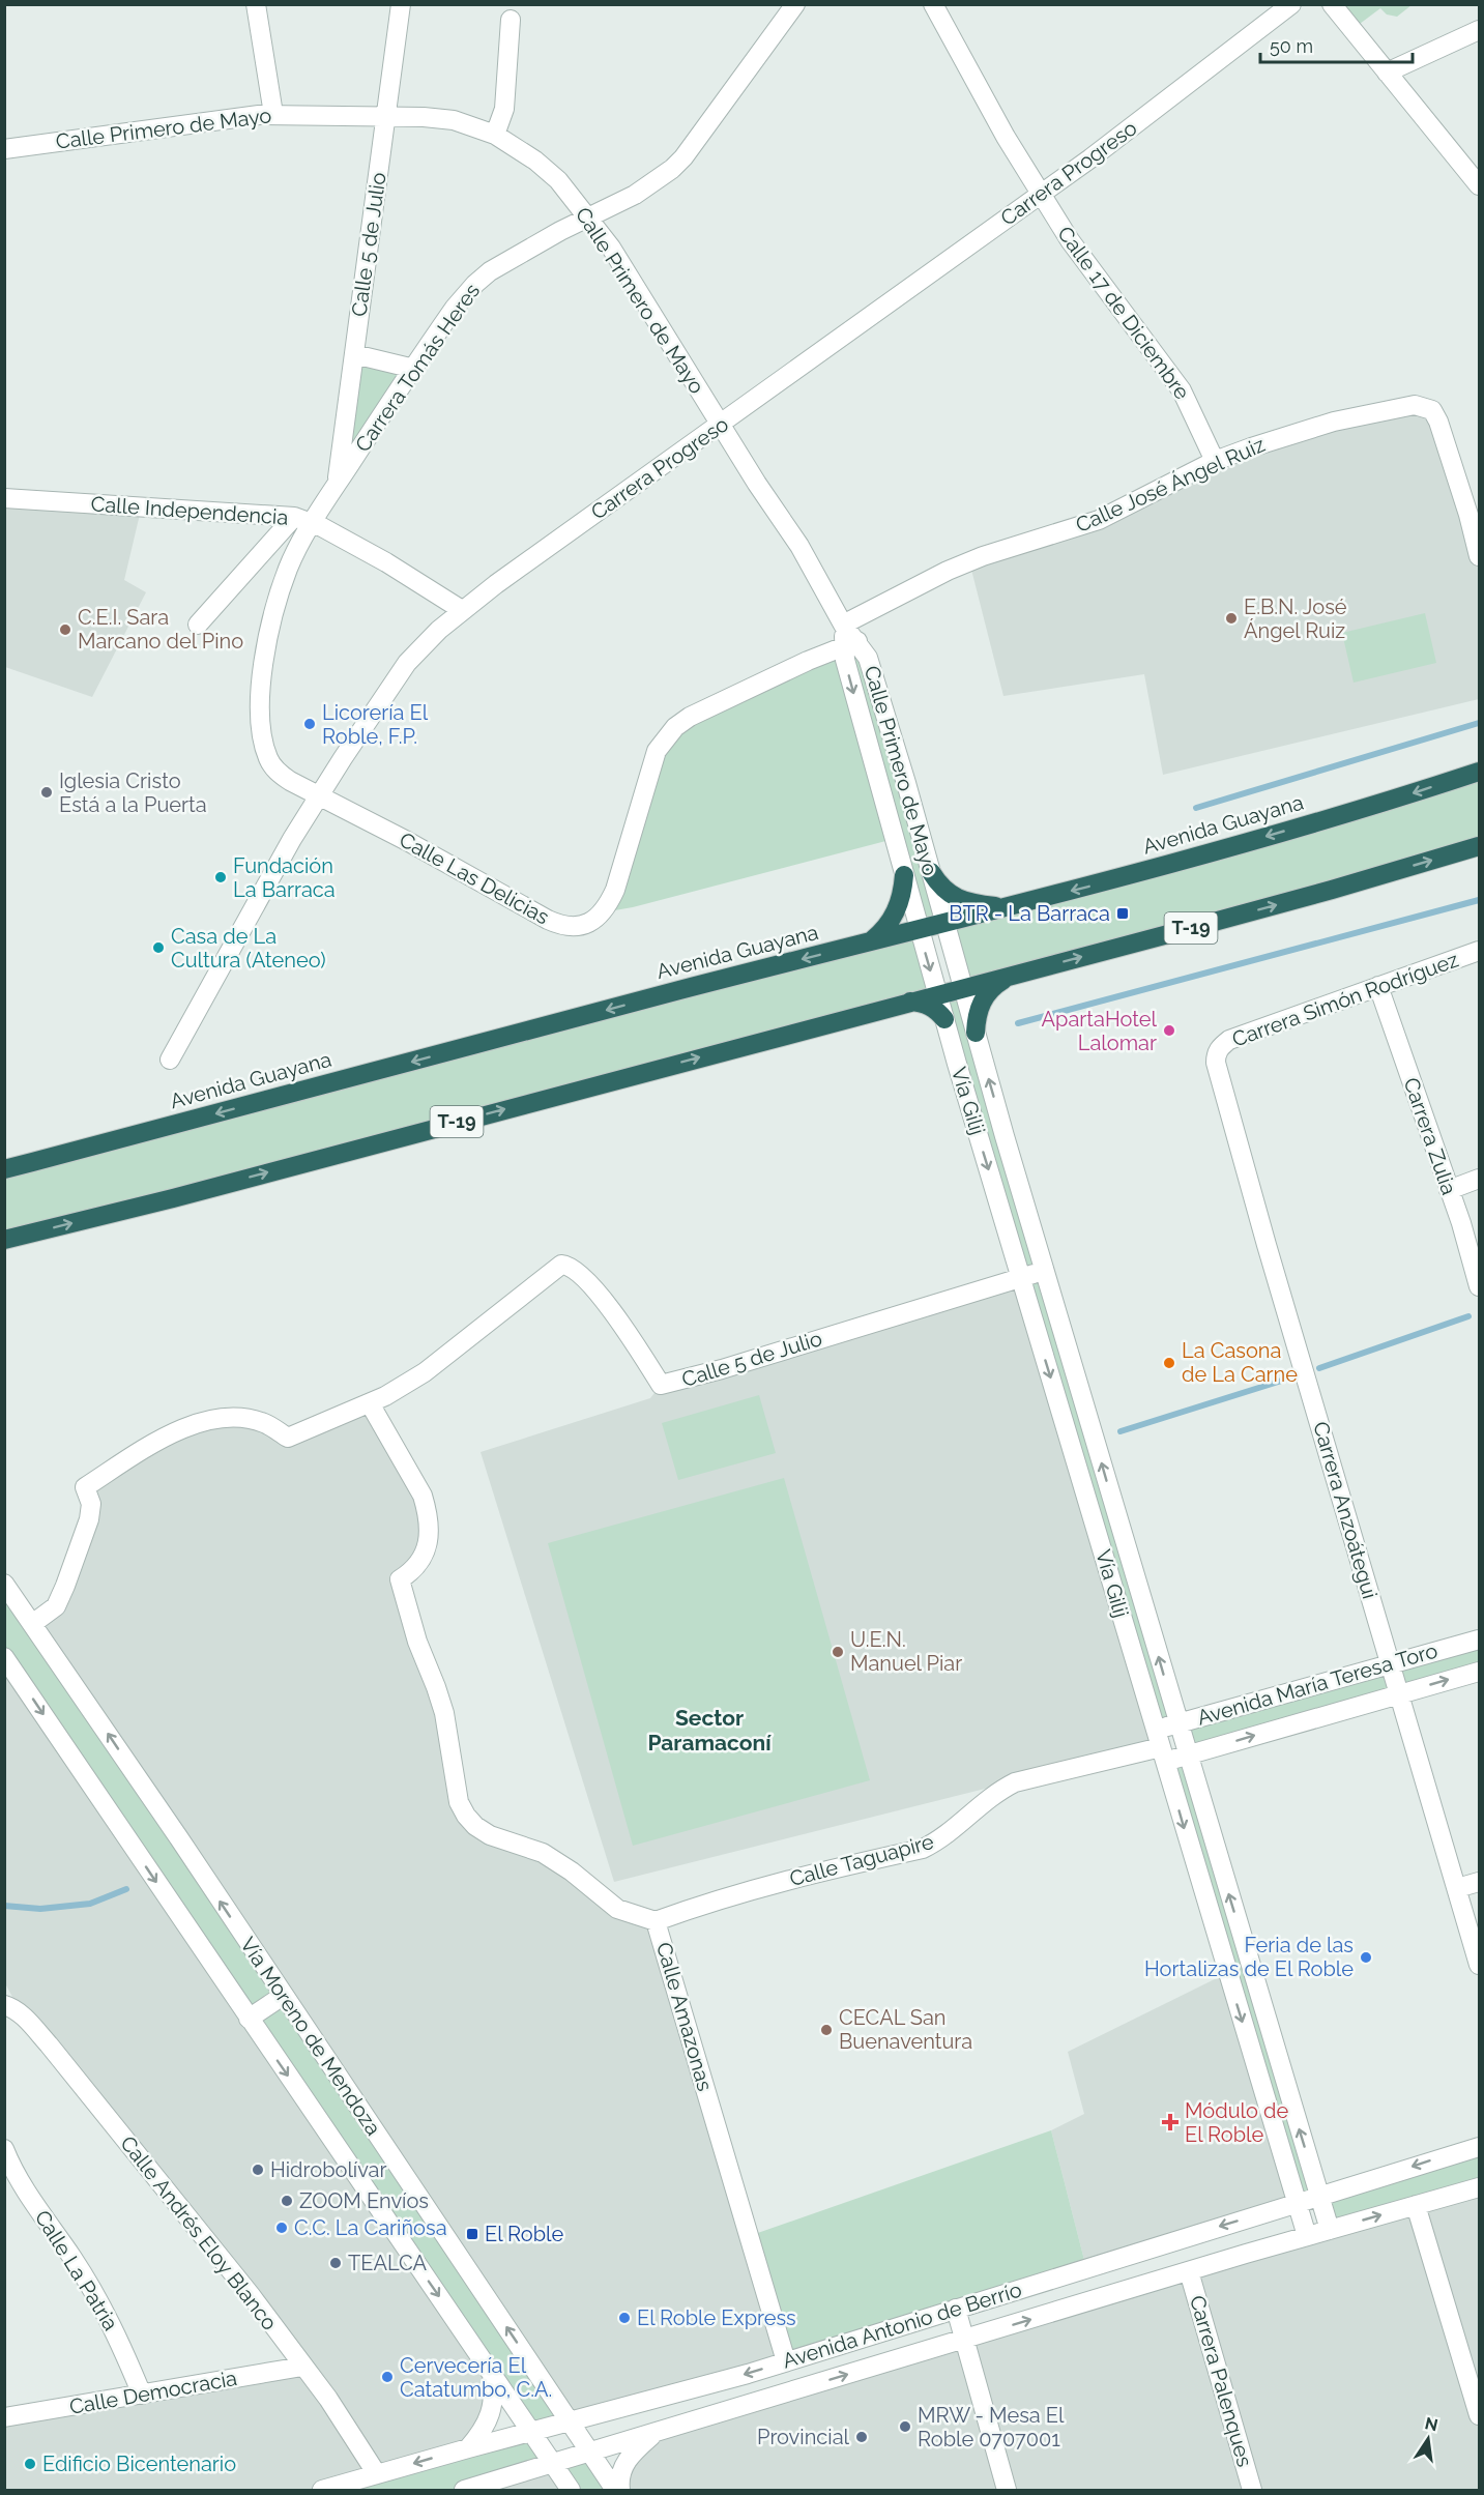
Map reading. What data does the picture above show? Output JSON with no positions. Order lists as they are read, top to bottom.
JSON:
{
  "streets": {
    "highway": ["Avenida Guayana", "T-19"],
    "street": [
      "Calle Primero de Mayo",
      "Carrera Progreso",
      "Calle 5 de Julio",
      "Calle 17 de Diciembre",
      "Carrera Tomás Heres",
      "Calle José Ángel Ruiz",
      "Calle Independencia",
      "Calle Las Delicias",
      "Carrera Simón Rodríguez",
      "Vía Gilij",
      "Carrera Zulia",
      "Carrera Anzoátegui",
      "Avenida María Teresa Toro",
      "Calle Taguapire",
      "Calle Amazonas",
      "Vía Moreno de Mendoza",
      "Calle Andrés Eloy Blanco",
      "Calle La Patria",
      "Avenida Antonio de Berrío",
      "Carrera Palenques",
      "Calle Democracia"
    ]
  },
  "crossings": [
    ["Calle Primero de Mayo", "Carrera Progreso"],
    ["Calle Primero de Mayo", "Calle 5 de Julio"],
    ["Calle Primero de Mayo", "Carrera Tomás Heres"],
    ["Calle Primero de Mayo", "Calle José Ángel Ruiz"],
    ["Calle Primero de Mayo", "Avenida Guayana"],
    ["Calle Primero de Mayo", "Calle Las Delicias"],
    ["Calle Primero de Mayo", "Vía Gilij"],
    ["Carrera Progreso", "Calle 17 de Diciembre"],
    ["Carrera Progreso", "Carrera Tomás Heres"],
    ["Carrera Progreso", "Calle Independencia"],
    ["Carrera Progreso", "Calle Las Delicias"],
    ["Calle 5 de Julio", "Carrera Tomás Heres"],
    ["Calle 5 de Julio", "Vía Gilij"],
    ["Calle 5 de Julio", "Calle Amazonas"],
    ["Calle 5 de Julio", "Vía Moreno de Mendoza"],
    ["Calle 17 de Diciembre", "Calle José Ángel Ruiz"],
    ["Carrera Tomás Heres", "Calle Independencia"],
    ["Carrera Tomás Heres", "Calle Las Delicias"],
    ["Avenida Guayana", "Vía Gilij"],
    ["T-19", "Vía Gilij"],
    ["Carrera Simón Rodríguez", "Carrera Zulia"],
    ["Carrera Simón Rodríguez", "Carrera Anzoátegui"],
    ["Vía Gilij", "Avenida María Teresa Toro"],
    ["Vía Gilij", "Calle Taguapire"],
    ["Vía Gilij", "Avenida Antonio de Berrío"],
    ["Carrera Anzoátegui", "Avenida María Teresa Toro"],
    ["Avenida María Teresa Toro", "Calle Taguapire"],
    ["Calle Taguapire", "Calle Amazonas"],
    ["Calle Amazonas", "Avenida Antonio de Berrío"],
    ["Vía Moreno de Mendoza", "Avenida Antonio de Berrío"],
    ["Calle Andrés Eloy Blanco", "Avenida Antonio de Berrío"],
    ["Calle Andrés Eloy Blanco", "Calle Democracia"],
    ["Calle La Patria", "Calle Democracia"],
    ["Avenida Antonio de Berrío", "Carrera Palenques"]
  ],
  "districts": ["Sector Paramaconí"],
  "places": {
    "other": [
      "E.B.N. José Ángel Ruiz",
      "C.E.I. Sara Marcano del Pino",
      "Licorería El Roble, F.P.",
      "Iglesia Cristo Está a la Puerta",
      "Fundación La Barraca",
      "Casa de La Cultura (Ateneo)",
      "ApartaHotel Lalomar",
      "La Casona de La Carne",
      "U.E.N. Manuel Piar",
      "Feria de las Hortalizas de El Roble",
      "CECAL San Buenaventura",
      "Hidrobolívar",
      "ZOOM Envíos",
      "C.C. La Cariñosa",
      "TEALCA",
      "El Roble Express",
      "Cervecería El Catatumbo, C.A.",
      "MRW - Mesa El Roble 0707001",
      "Provincial",
      "Edificio Bicentenario"
    ],
    "transit": ["BTR - La Barraca", "El Roble"],
    "health": ["Módulo de El Roble"]
  },
  "scale_bar": "50 m",
  "north": "top"
}
